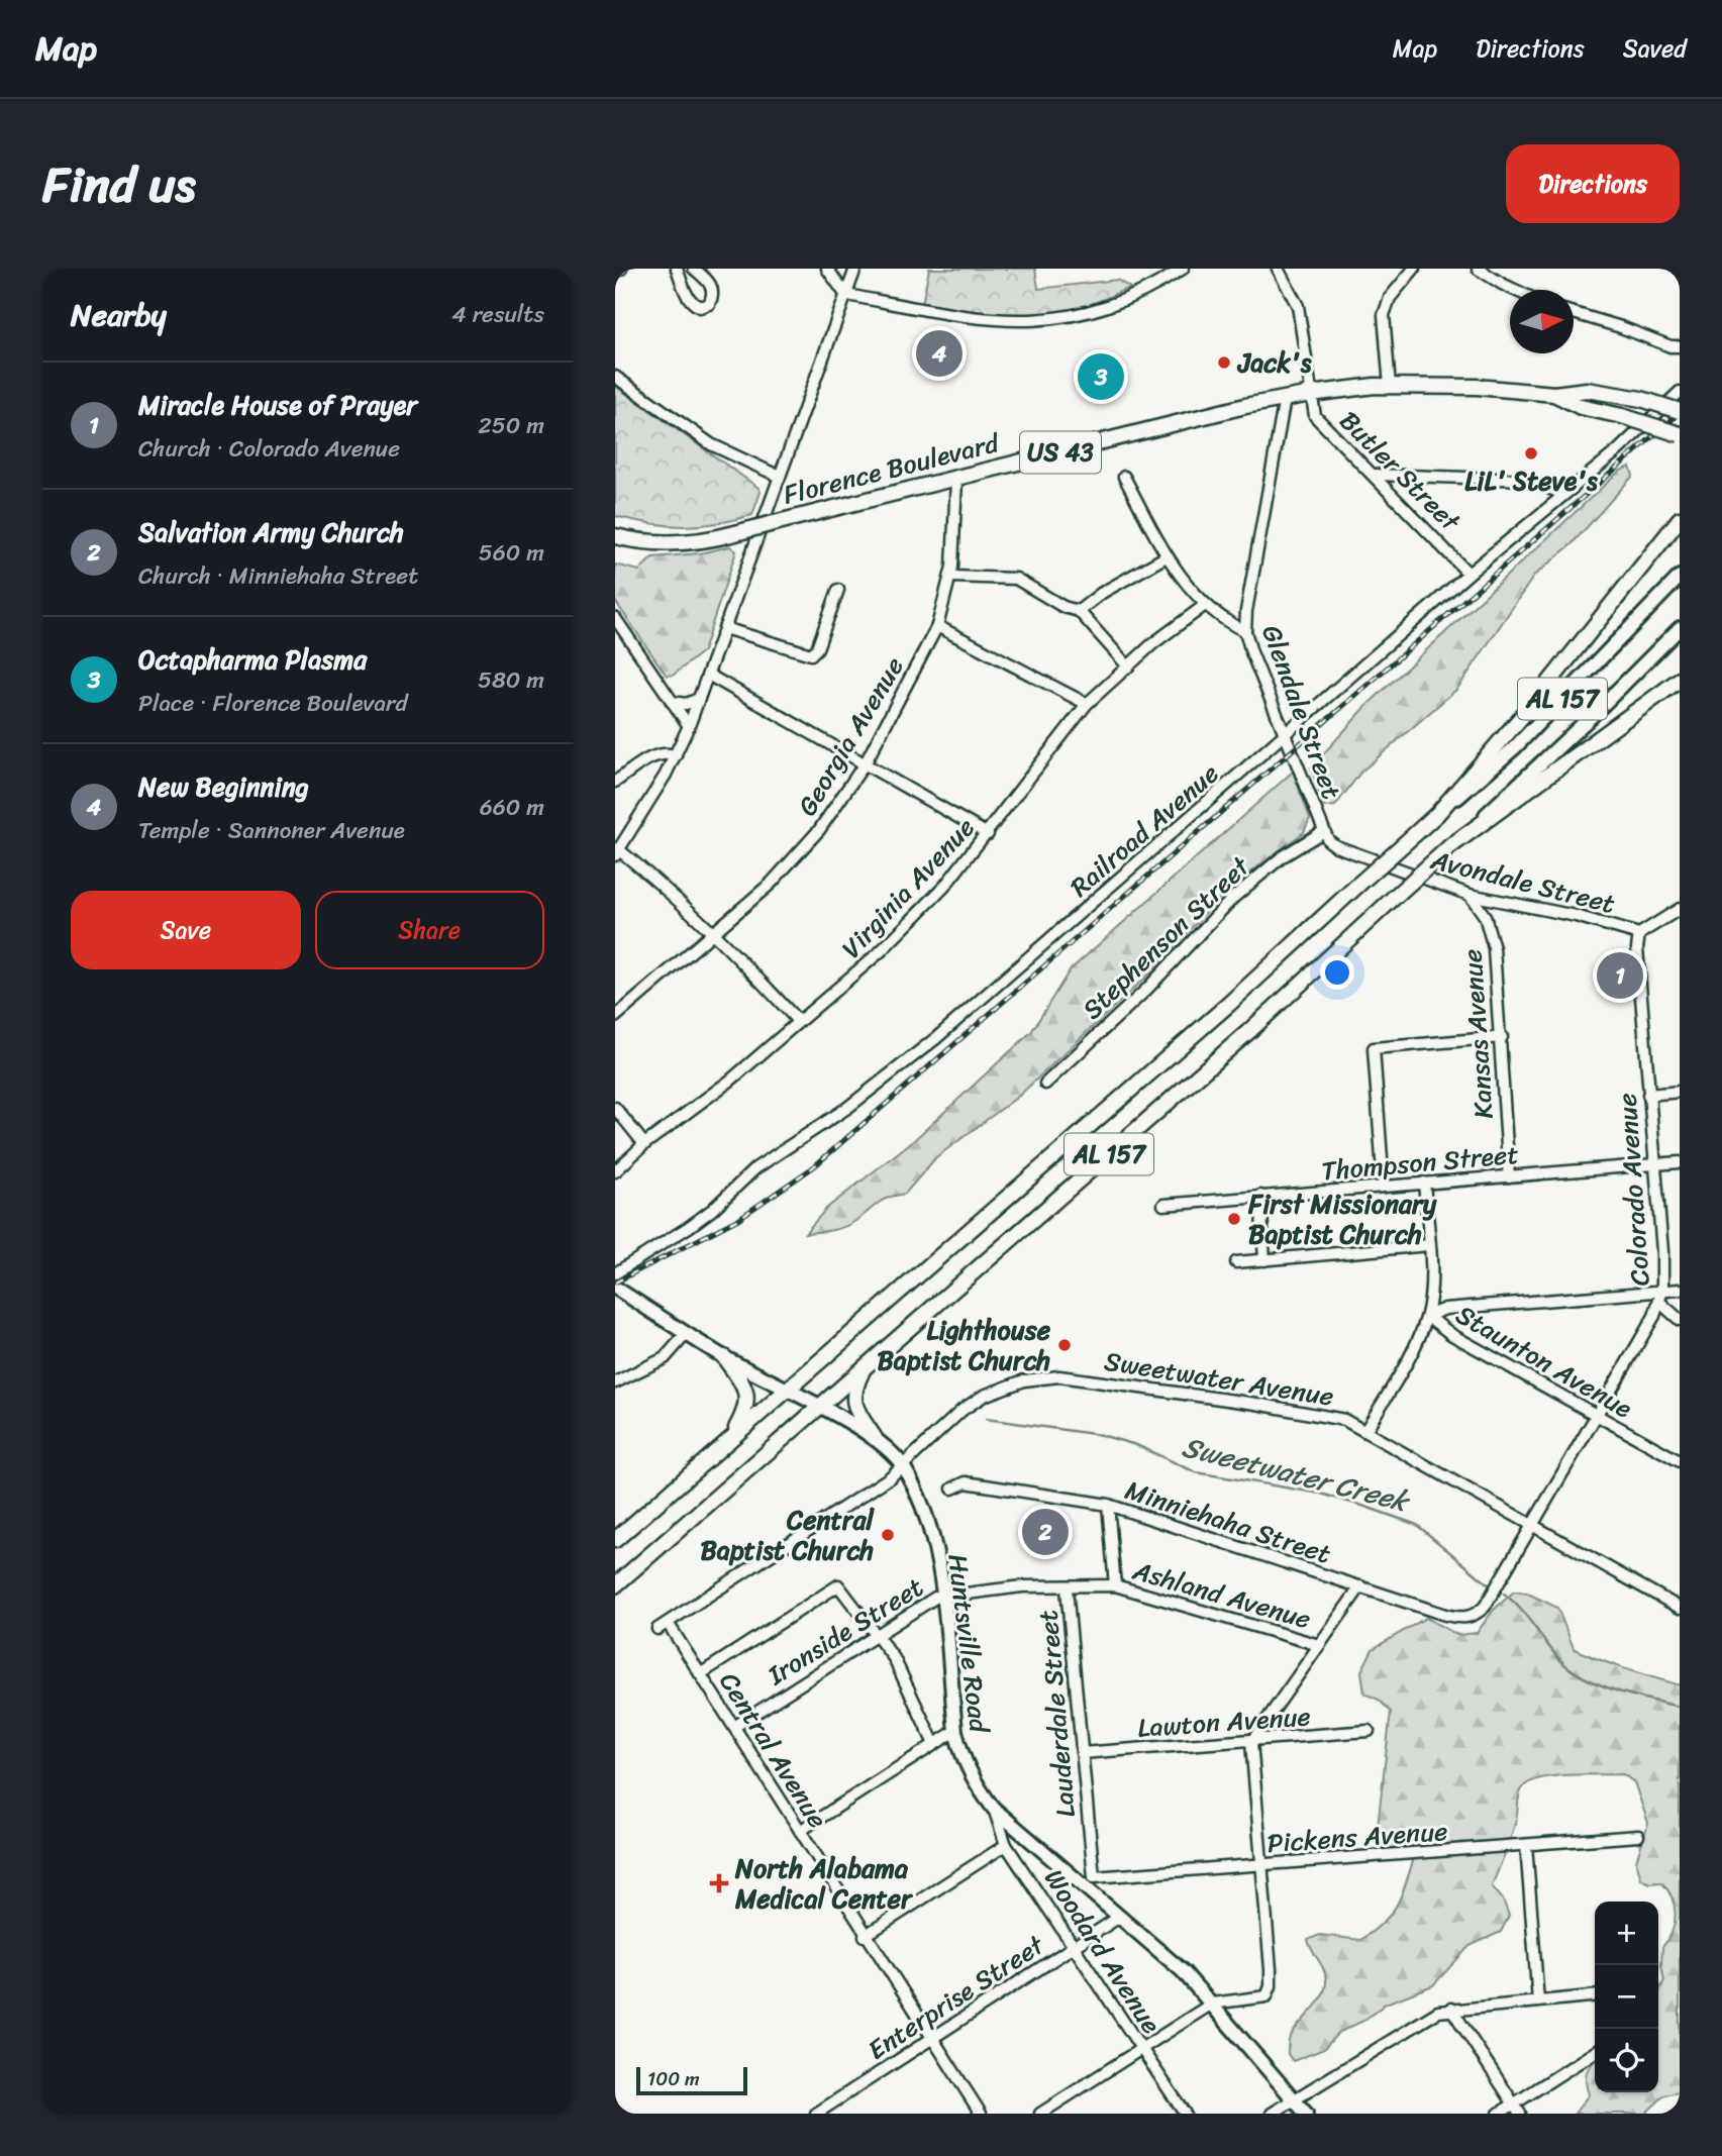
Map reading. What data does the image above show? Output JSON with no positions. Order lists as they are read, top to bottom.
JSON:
{
  "streets": {
    "highway": ["US 43", "Florence Boulevard", "AL 157"],
    "main road": ["Huntsville Road"],
    "street": [
      "Butler Street",
      "Glendale Street",
      "Georgia Avenue",
      "Railroad Avenue",
      "Avondale Street",
      "Virginia Avenue",
      "Stephenson Street",
      "Kansas Avenue",
      "Thompson Street",
      "Colorado Avenue",
      "Staunton Avenue",
      "Sweetwater Avenue",
      "Minniehaha Street",
      "Ashland Avenue",
      "Ironside Street",
      "Lauderdale Street",
      "Lawton Avenue",
      "Central Avenue",
      "Pickens Avenue",
      "Woodard Avenue",
      "Enterprise Street"
    ]
  },
  "crossings": [
    ["Florence Boulevard", "Butler Street"],
    ["Florence Boulevard", "Glendale Street"],
    ["Florence Boulevard", "Georgia Avenue"],
    ["Butler Street", "Railroad Avenue"],
    ["AL 157", "Huntsville Road"],
    ["Glendale Street", "Railroad Avenue"],
    ["Glendale Street", "Avondale Street"],
    ["Glendale Street", "Stephenson Street"],
    ["Avondale Street", "Stephenson Street"],
    ["Avondale Street", "Kansas Avenue"],
    ["Avondale Street", "Colorado Avenue"],
    ["Kansas Avenue", "Thompson Street"],
    ["Thompson Street", "Colorado Avenue"],
    ["Colorado Avenue", "Staunton Avenue"],
    ["Colorado Avenue", "Sweetwater Avenue"],
    ["Colorado Avenue", "Minniehaha Street"],
    ["Sweetwater Avenue", "Huntsville Road"],
    ["Sweetwater Avenue", "Central Avenue"],
    ["Ashland Avenue", "Ironside Street"],
    ["Ashland Avenue", "Huntsville Road"],
    ["Ashland Avenue", "Lauderdale Street"],
    ["Ironside Street", "Huntsville Road"],
    ["Ironside Street", "Central Avenue"],
    ["Huntsville Road", "Lauderdale Street"],
    ["Huntsville Road", "Pickens Avenue"],
    ["Huntsville Road", "Woodard Avenue"],
    ["Huntsville Road", "Enterprise Street"],
    ["Lauderdale Street", "Lawton Avenue"],
    ["Lauderdale Street", "Pickens Avenue"],
    ["Central Avenue", "Enterprise Street"],
    ["Woodard Avenue", "Enterprise Street"]
  ],
  "water": ["Sweetwater Creek"],
  "places": {
    "other": [
      "Jack's",
      "LiL' Steve's",
      "First Missionary Baptist Church",
      "Lighthouse Baptist Church",
      "Central Baptist Church"
    ],
    "health": ["North Alabama Medical Center"]
  },
  "scale_bar": "100 m",
  "north": "right",
  "page": {
    "header": "Map",
    "nav": ["Map", "Directions", "Saved"],
    "title": "Find us",
    "buttons": [
      "Directions",
      ["Save", "Share"]
    ],
    "heading": ["Nearby", "4 results"],
    "pins": [
      "4",
      "3",
      "1",
      "2"
    ],
    "list": [
      {
        "mark": "1",
        "name": "Miracle House of Prayer",
        "note": "Church · Colorado Avenue",
        "value": "250 m"
      },
      {
        "mark": "2",
        "name": "Salvation Army Church",
        "note": "Church · Minniehaha Street",
        "value": "560 m"
      },
      {
        "mark": "3",
        "name": "Octapharma Plasma",
        "note": "Place · Florence Boulevard",
        "value": "580 m"
      },
      {
        "mark": "4",
        "name": "New Beginning",
        "note": "Temple · Sannoner Avenue",
        "value": "660 m"
      }
    ],
    "map_buttons": ["+", "−"],
    "scale": "100 m"
  }
}
